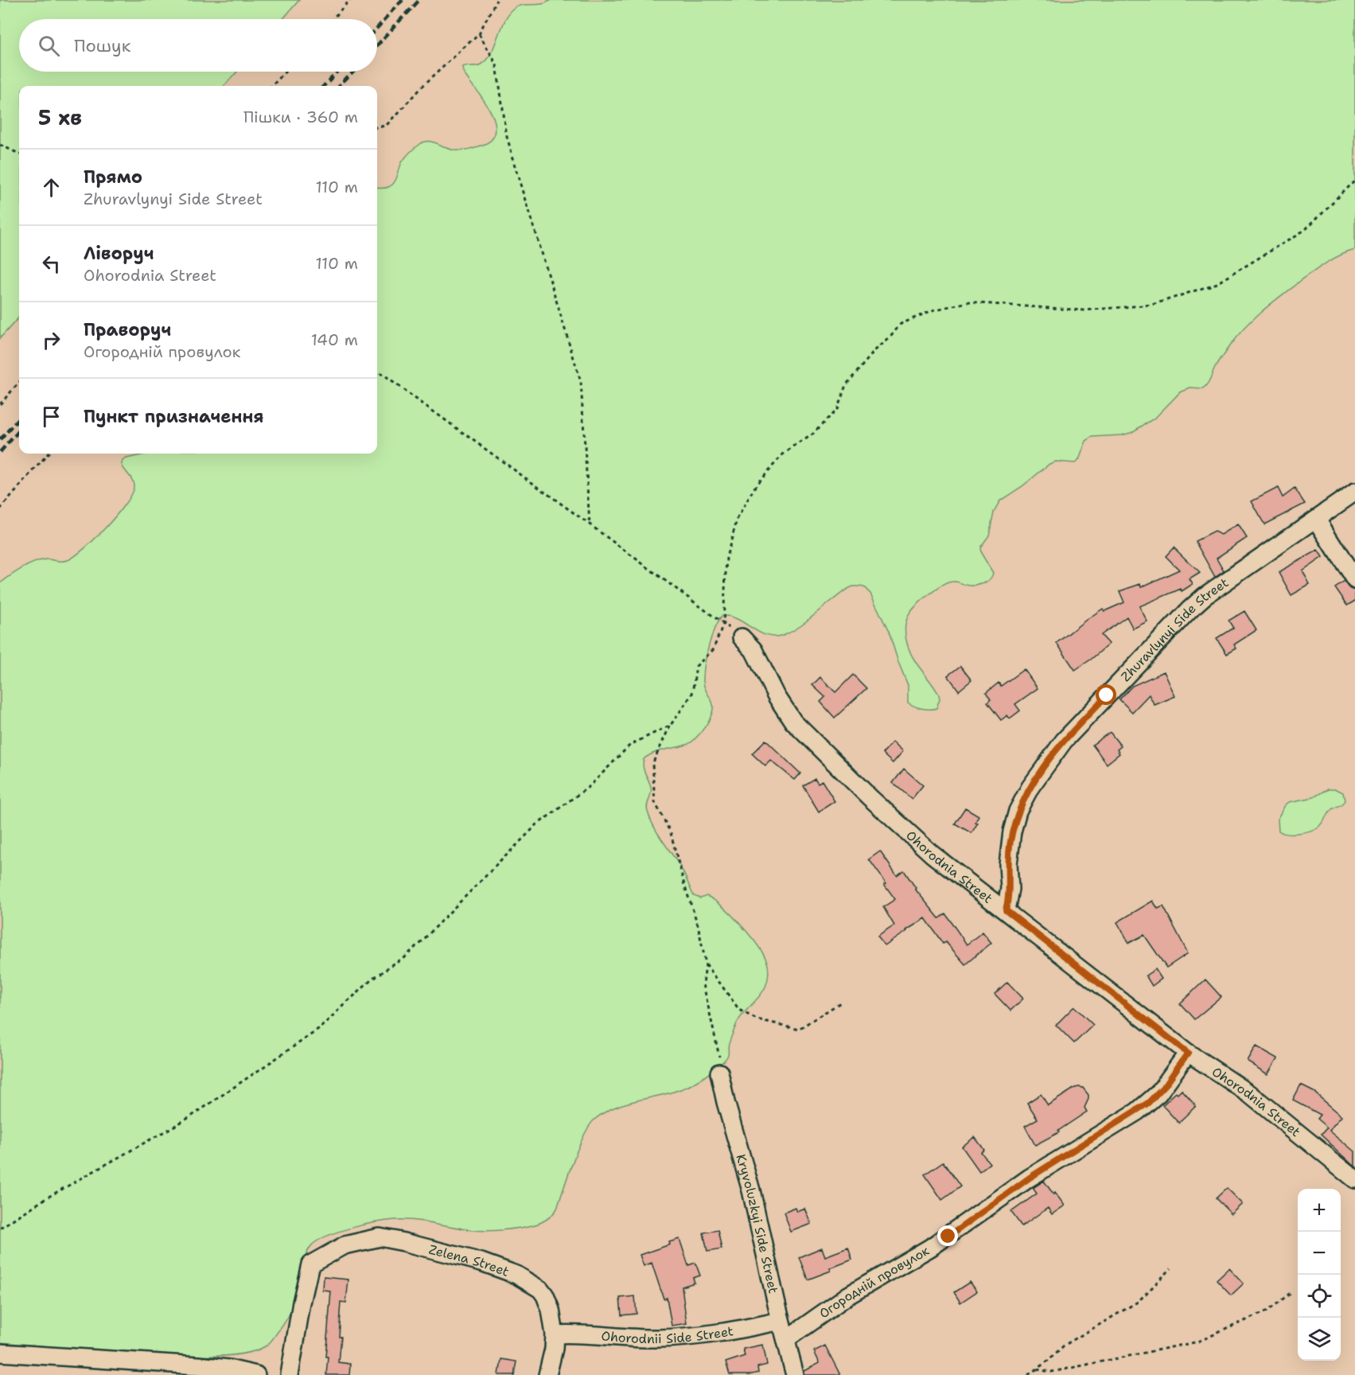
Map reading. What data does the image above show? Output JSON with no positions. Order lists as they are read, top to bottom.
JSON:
{
  "streets": {
    "street": [
      "Zhuravlynyi Side Street",
      "Ohorodnia Street",
      "Kryvoluzkyi Side Street",
      "Zelena Street",
      "Огородній провулок",
      "Ohorodnii Side Street"
    ]
  },
  "crossings": [
    ["Zhuravlynyi Side Street", "Ohorodnia Street"],
    ["Ohorodnia Street", "Огородній провулок"],
    ["Kryvoluzkyi Side Street", "Огородній провулок"],
    ["Kryvoluzkyi Side Street", "Ohorodnii Side Street"],
    ["Zelena Street", "Ohorodnii Side Street"]
  ],
  "page": {
    "search": "Пошук",
    "heading": ["5 хв", "Пішки · 360 m"],
    "list": [
      ["Прямо", "Zhuravlynyi Side Street", "110 m"],
      ["Ліворуч", "Ohorodnia Street", "110 m"],
      ["Праворуч", "Огородній провулок", "140 m"],
      "Пункт призначення"
    ],
    "map_buttons": ["+", "−"]
  }
}
